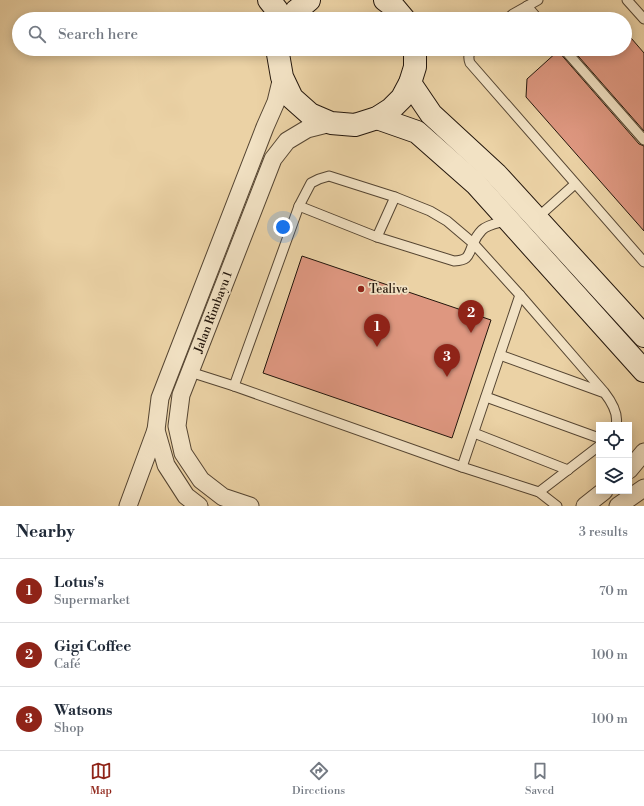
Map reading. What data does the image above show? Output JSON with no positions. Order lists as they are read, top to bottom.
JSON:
{
  "streets": {
    "street": ["Jalan Rimbayu 1"]
  },
  "places": ["Tealive"],
  "page": {
    "search": "Search here",
    "pins": ["2", "1", "3"],
    "heading": ["Nearby", "3 results"],
    "list": [
      {
        "mark": "1",
        "name": "Lotus's",
        "note": "Supermarket",
        "value": "70 m"
      },
      {
        "mark": "2",
        "name": "Gigi Coffee",
        "note": "Café",
        "value": "100 m"
      },
      {
        "mark": "3",
        "name": "Watsons",
        "note": "Shop",
        "value": "100 m"
      }
    ],
    "nav": ["Map", "Directions", "Saved"]
  }
}
